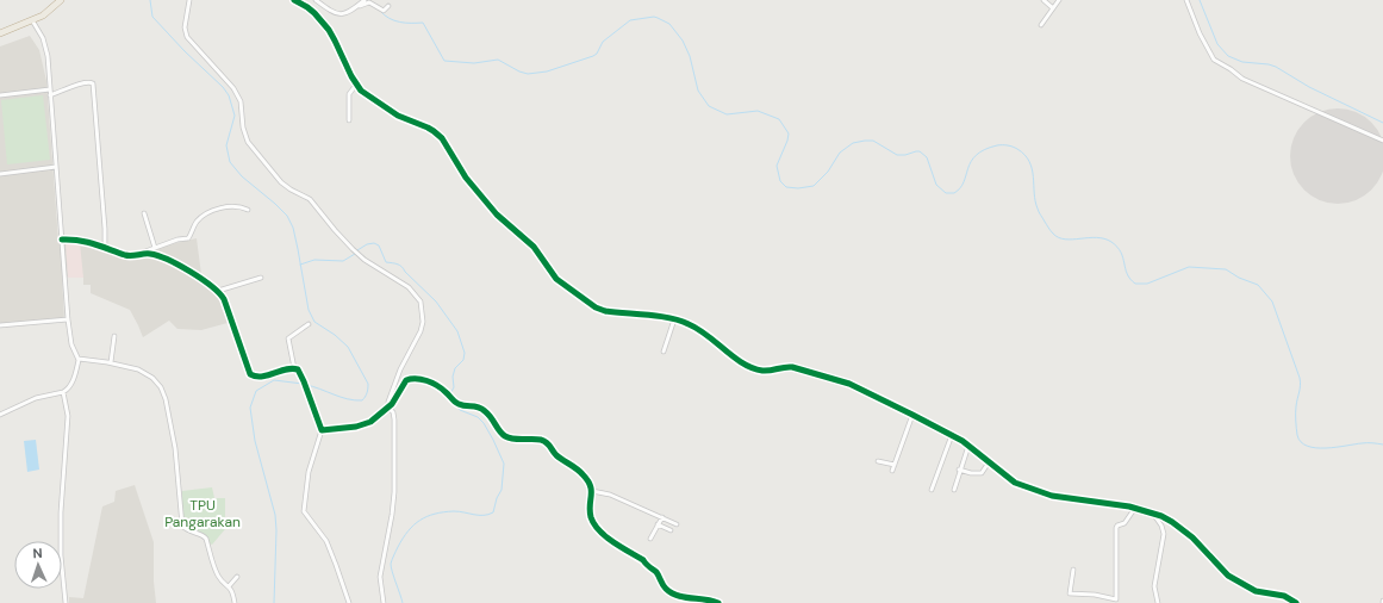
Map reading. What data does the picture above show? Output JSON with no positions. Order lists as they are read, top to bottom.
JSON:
{
  "parks": ["TPU Pangarakan"],
  "north": "top"
}
